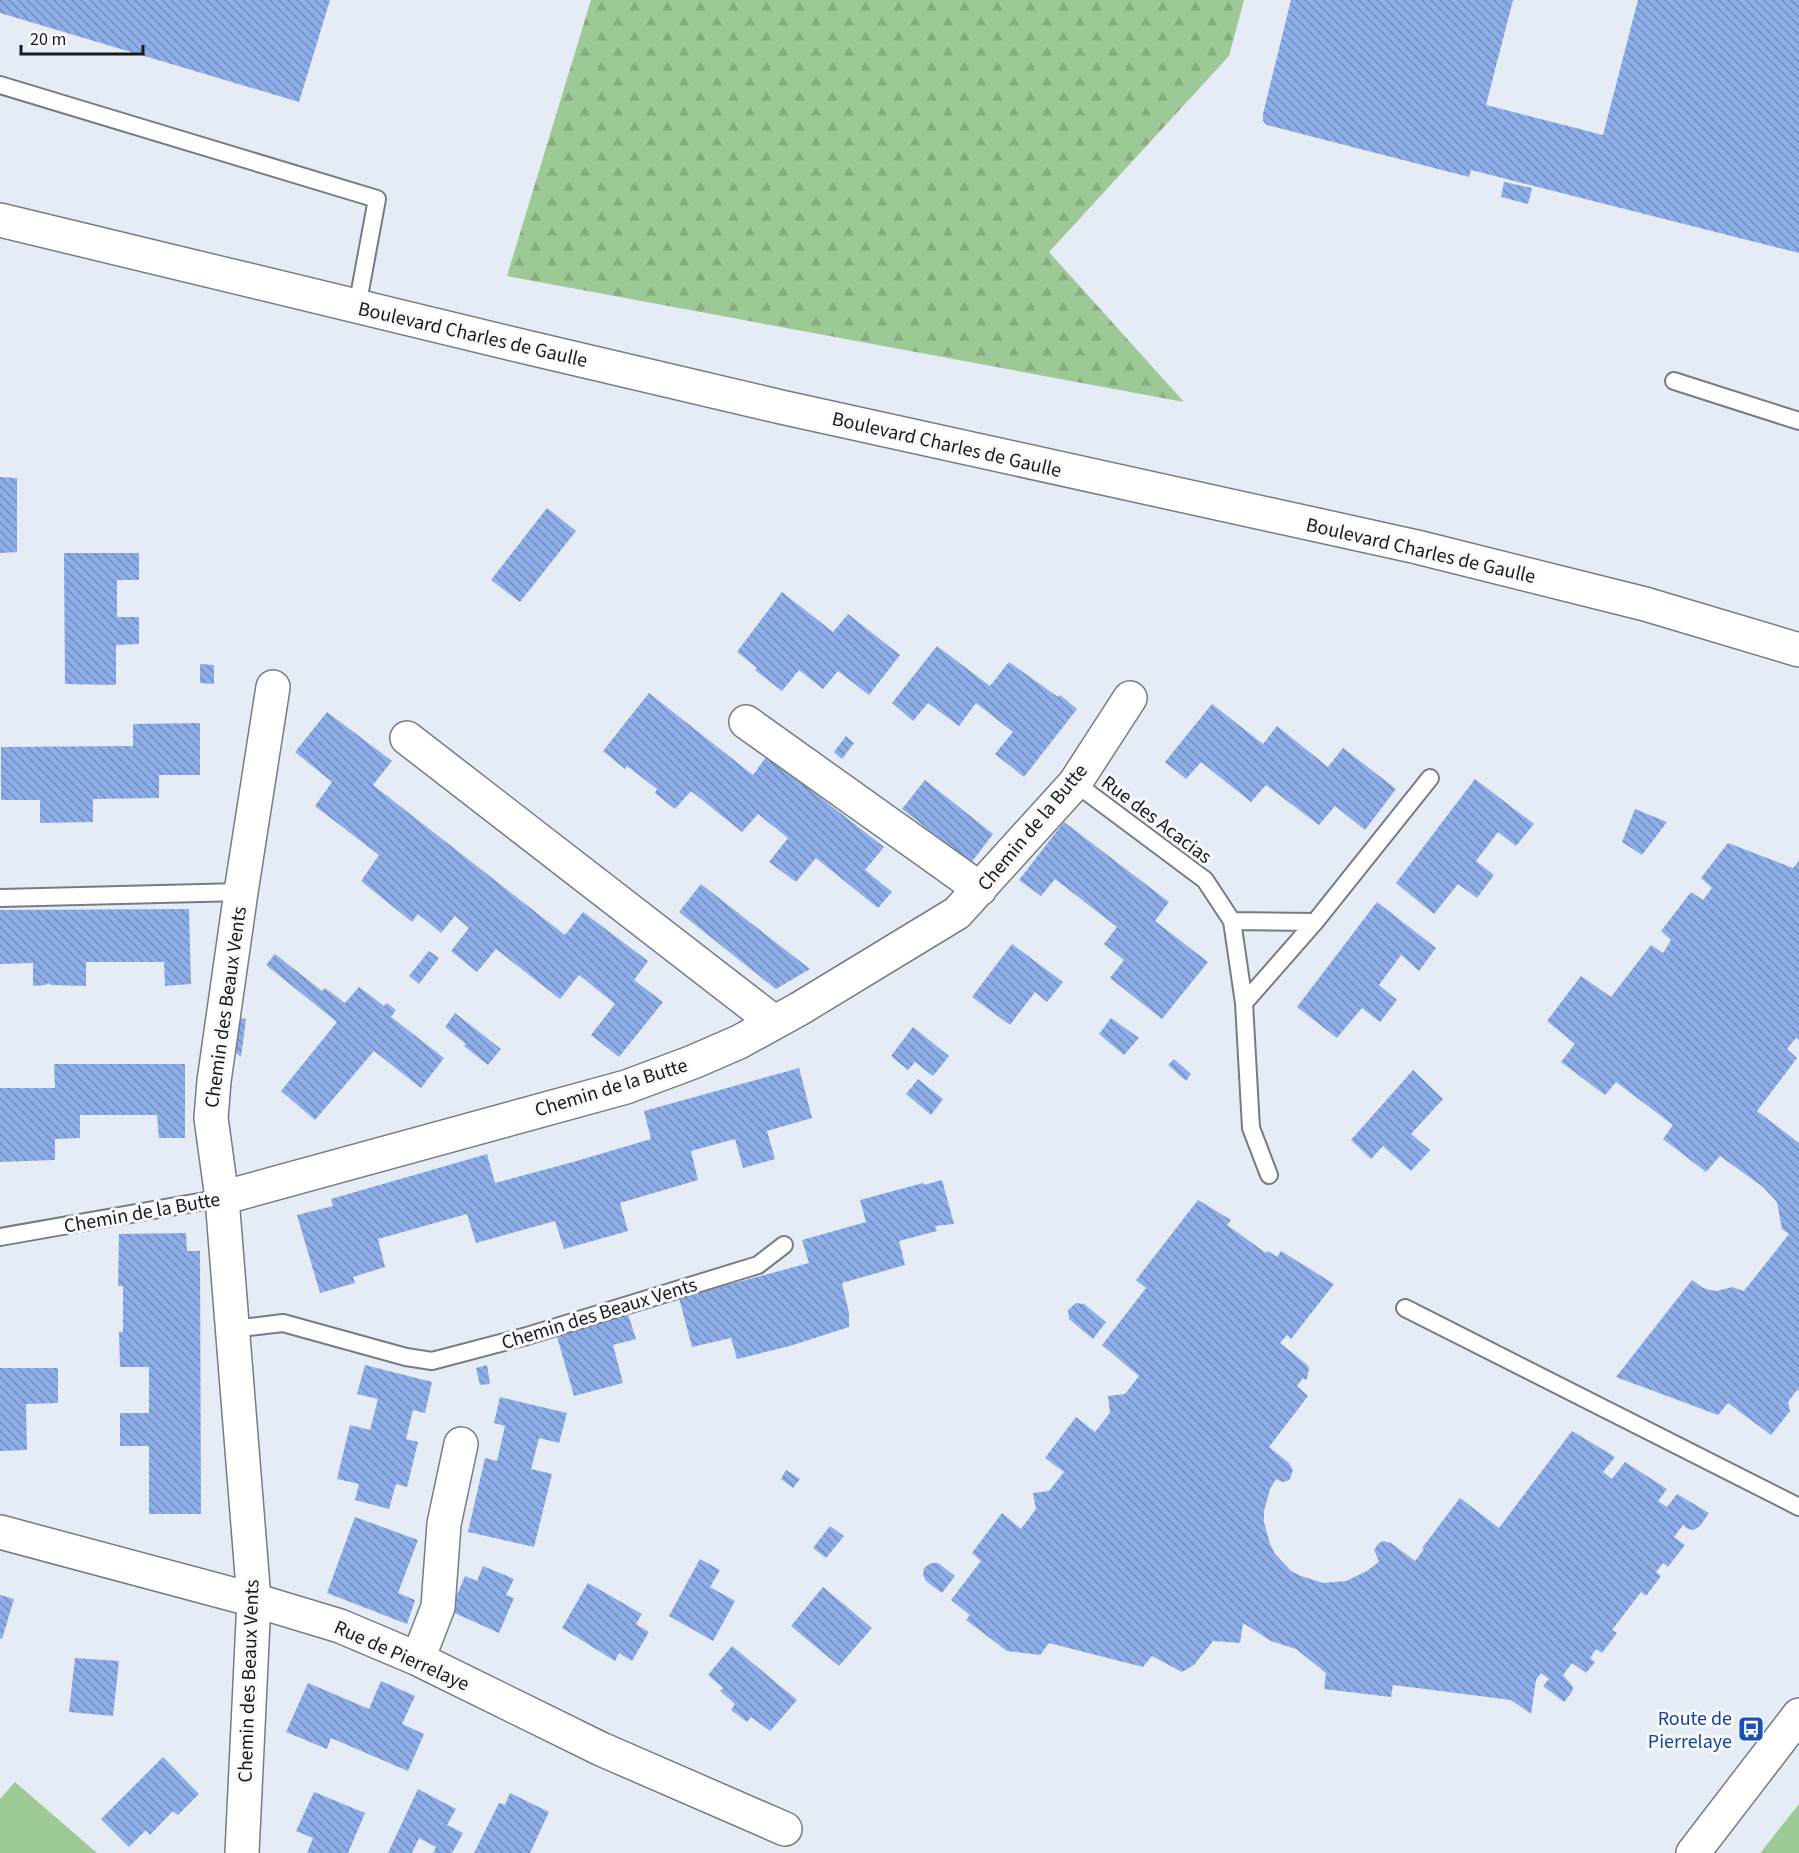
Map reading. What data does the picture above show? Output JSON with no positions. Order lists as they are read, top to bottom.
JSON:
{
  "streets": {
    "street": [
      "Boulevard Charles de Gaulle",
      "Chemin de la Butte",
      "Chemin des Beaux Vents",
      "Rue de Pierrelaye"
    ],
    "lane": ["Rue des Acacias"]
  },
  "crossings": [
    ["Rue des Acacias", "Chemin de la Butte"],
    ["Chemin de la Butte", "Chemin des Beaux Vents"],
    ["Chemin des Beaux Vents", "Rue de Pierrelaye"]
  ],
  "places": {
    "bus stop": ["Route de Pierrelaye"]
  },
  "scale_bar": "20 m"
}
